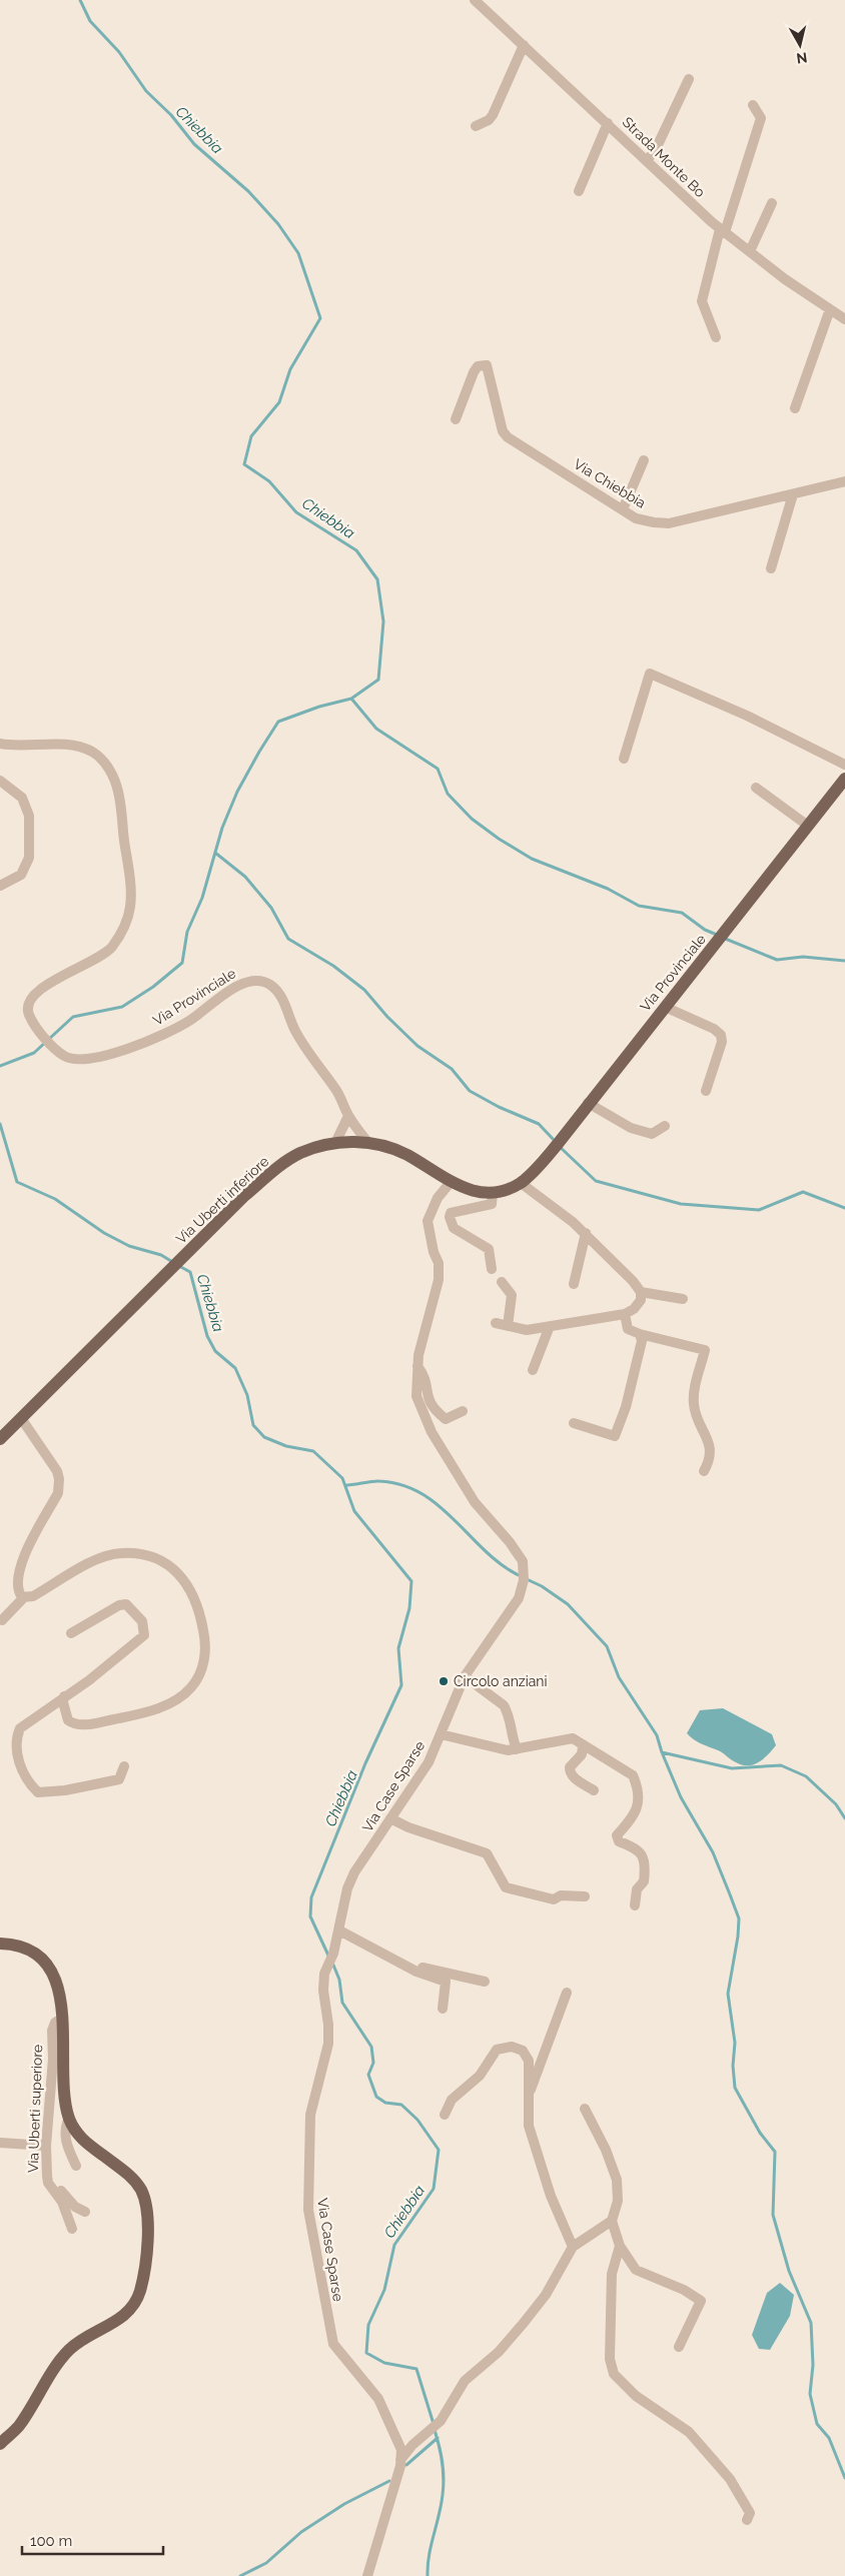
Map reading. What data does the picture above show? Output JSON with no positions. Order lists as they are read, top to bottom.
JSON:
{
  "streets": {
    "main road": ["Via Provinciale", "Via Uberti inferiore", "Via Uberti superiore"],
    "street": ["Strada Monte Bo", "Via Chiebbia", "Via Case Sparse"]
  },
  "crossings": [
    ["Via Provinciale", "Via Uberti inferiore"],
    ["Via Uberti inferiore", "Via Case Sparse"]
  ],
  "water": ["Chiebbia"],
  "places": ["Circolo anziani"],
  "scale_bar": "100 m",
  "north": "bottom"
}
